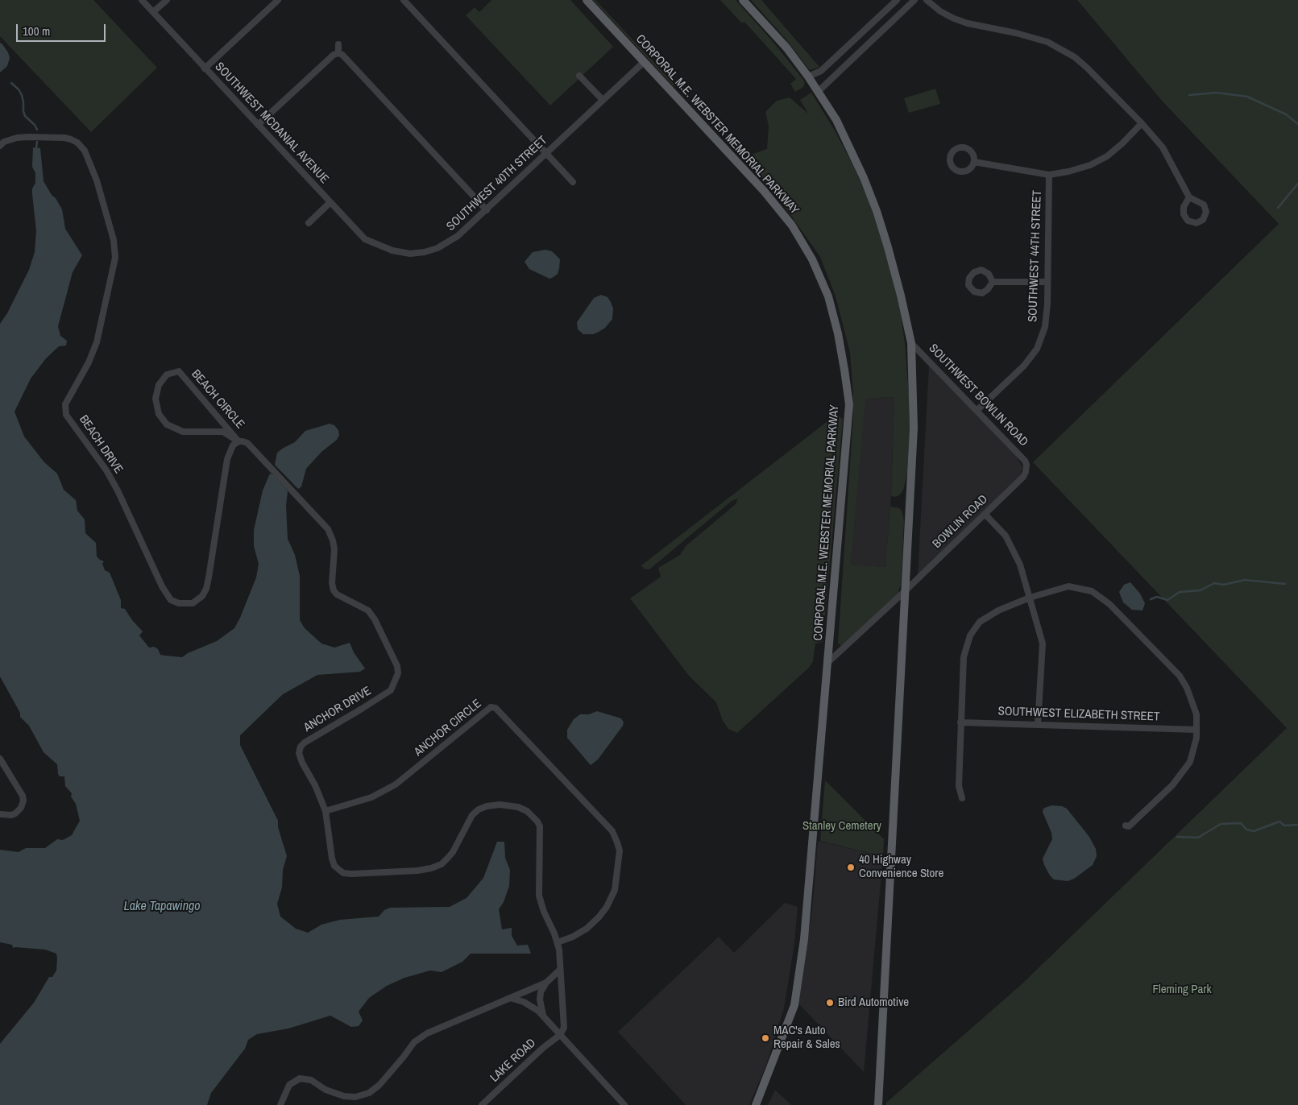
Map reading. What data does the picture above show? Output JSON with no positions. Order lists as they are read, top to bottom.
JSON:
{
  "streets": {
    "main road": ["CORPORAL M.E. WEBSTER MEMORIAL PARKWAY"],
    "street": [
      "SOUTHWEST MCDANIAL AVENUE",
      "SOUTHWEST 40TH STREET",
      "SOUTHWEST 44TH STREET",
      "SOUTHWEST BOWLIN ROAD",
      "BEACH CIRCLE",
      "BEACH DRIVE",
      "BOWLIN ROAD",
      "ANCHOR DRIVE",
      "SOUTHWEST ELIZABETH STREET",
      "ANCHOR CIRCLE",
      "LAKE ROAD"
    ]
  },
  "crossings": [
    ["SOUTHWEST MCDANIAL AVENUE", "SOUTHWEST 40TH STREET"],
    ["CORPORAL M.E. WEBSTER MEMORIAL PARKWAY", "SOUTHWEST 40TH STREET"],
    ["CORPORAL M.E. WEBSTER MEMORIAL PARKWAY", "BOWLIN ROAD"],
    ["SOUTHWEST 44TH STREET", "SOUTHWEST BOWLIN ROAD"],
    ["SOUTHWEST BOWLIN ROAD", "BOWLIN ROAD"],
    ["BEACH CIRCLE", "BEACH DRIVE"],
    ["BEACH CIRCLE", "ANCHOR DRIVE"],
    ["BEACH DRIVE", "ANCHOR DRIVE"],
    ["ANCHOR DRIVE", "ANCHOR CIRCLE"],
    ["ANCHOR DRIVE", "LAKE ROAD"]
  ],
  "water": ["Lake Tapawingo"],
  "parks": ["Stanley Cemetery", "Fleming Park"],
  "places": ["40 Highway Convenience Store", "Bird Automotive", "MAC's Auto Repair & Sales"],
  "scale_bar": "100 m"
}
